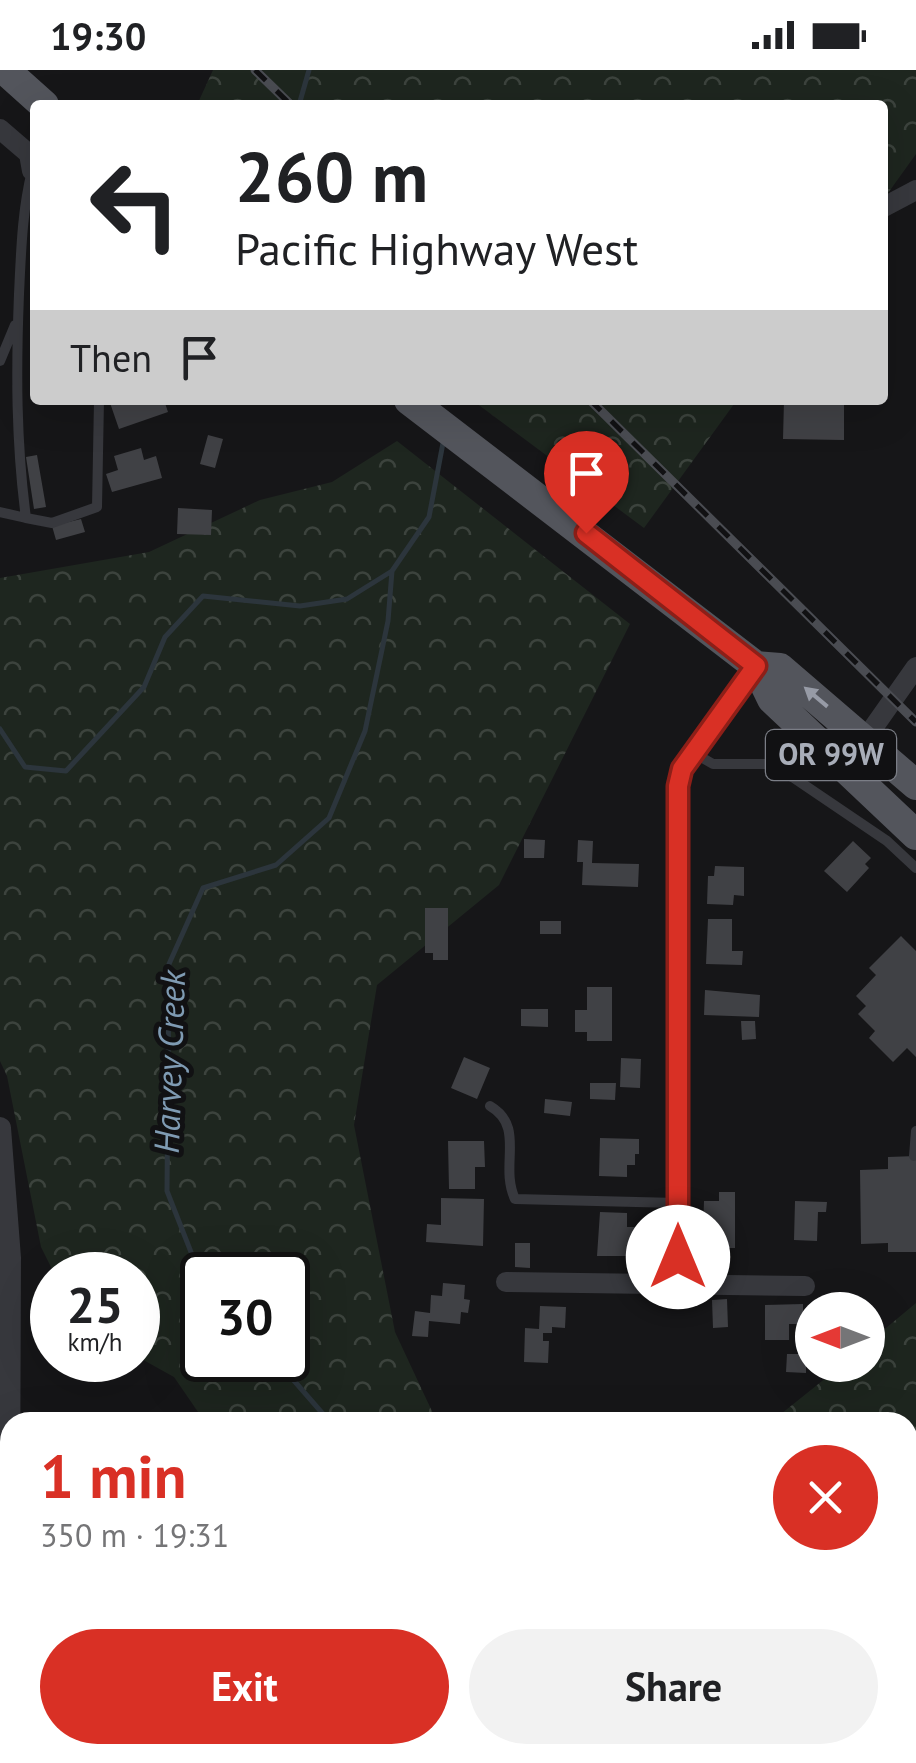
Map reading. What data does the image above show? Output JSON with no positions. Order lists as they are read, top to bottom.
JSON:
{
  "streets": {
    "main road": ["OR 99W"]
  },
  "water": ["Harvey Creek"],
  "north": "left",
  "page": {
    "status": "19:30",
    "turn": ["260 m", "Pacific Highway West"],
    "then": "Then",
    "speed": "25 km/h",
    "limit": "30",
    "heading": ["1 min", "350 m · 19:31"],
    "buttons": ["Exit", "Share"]
  }
}
